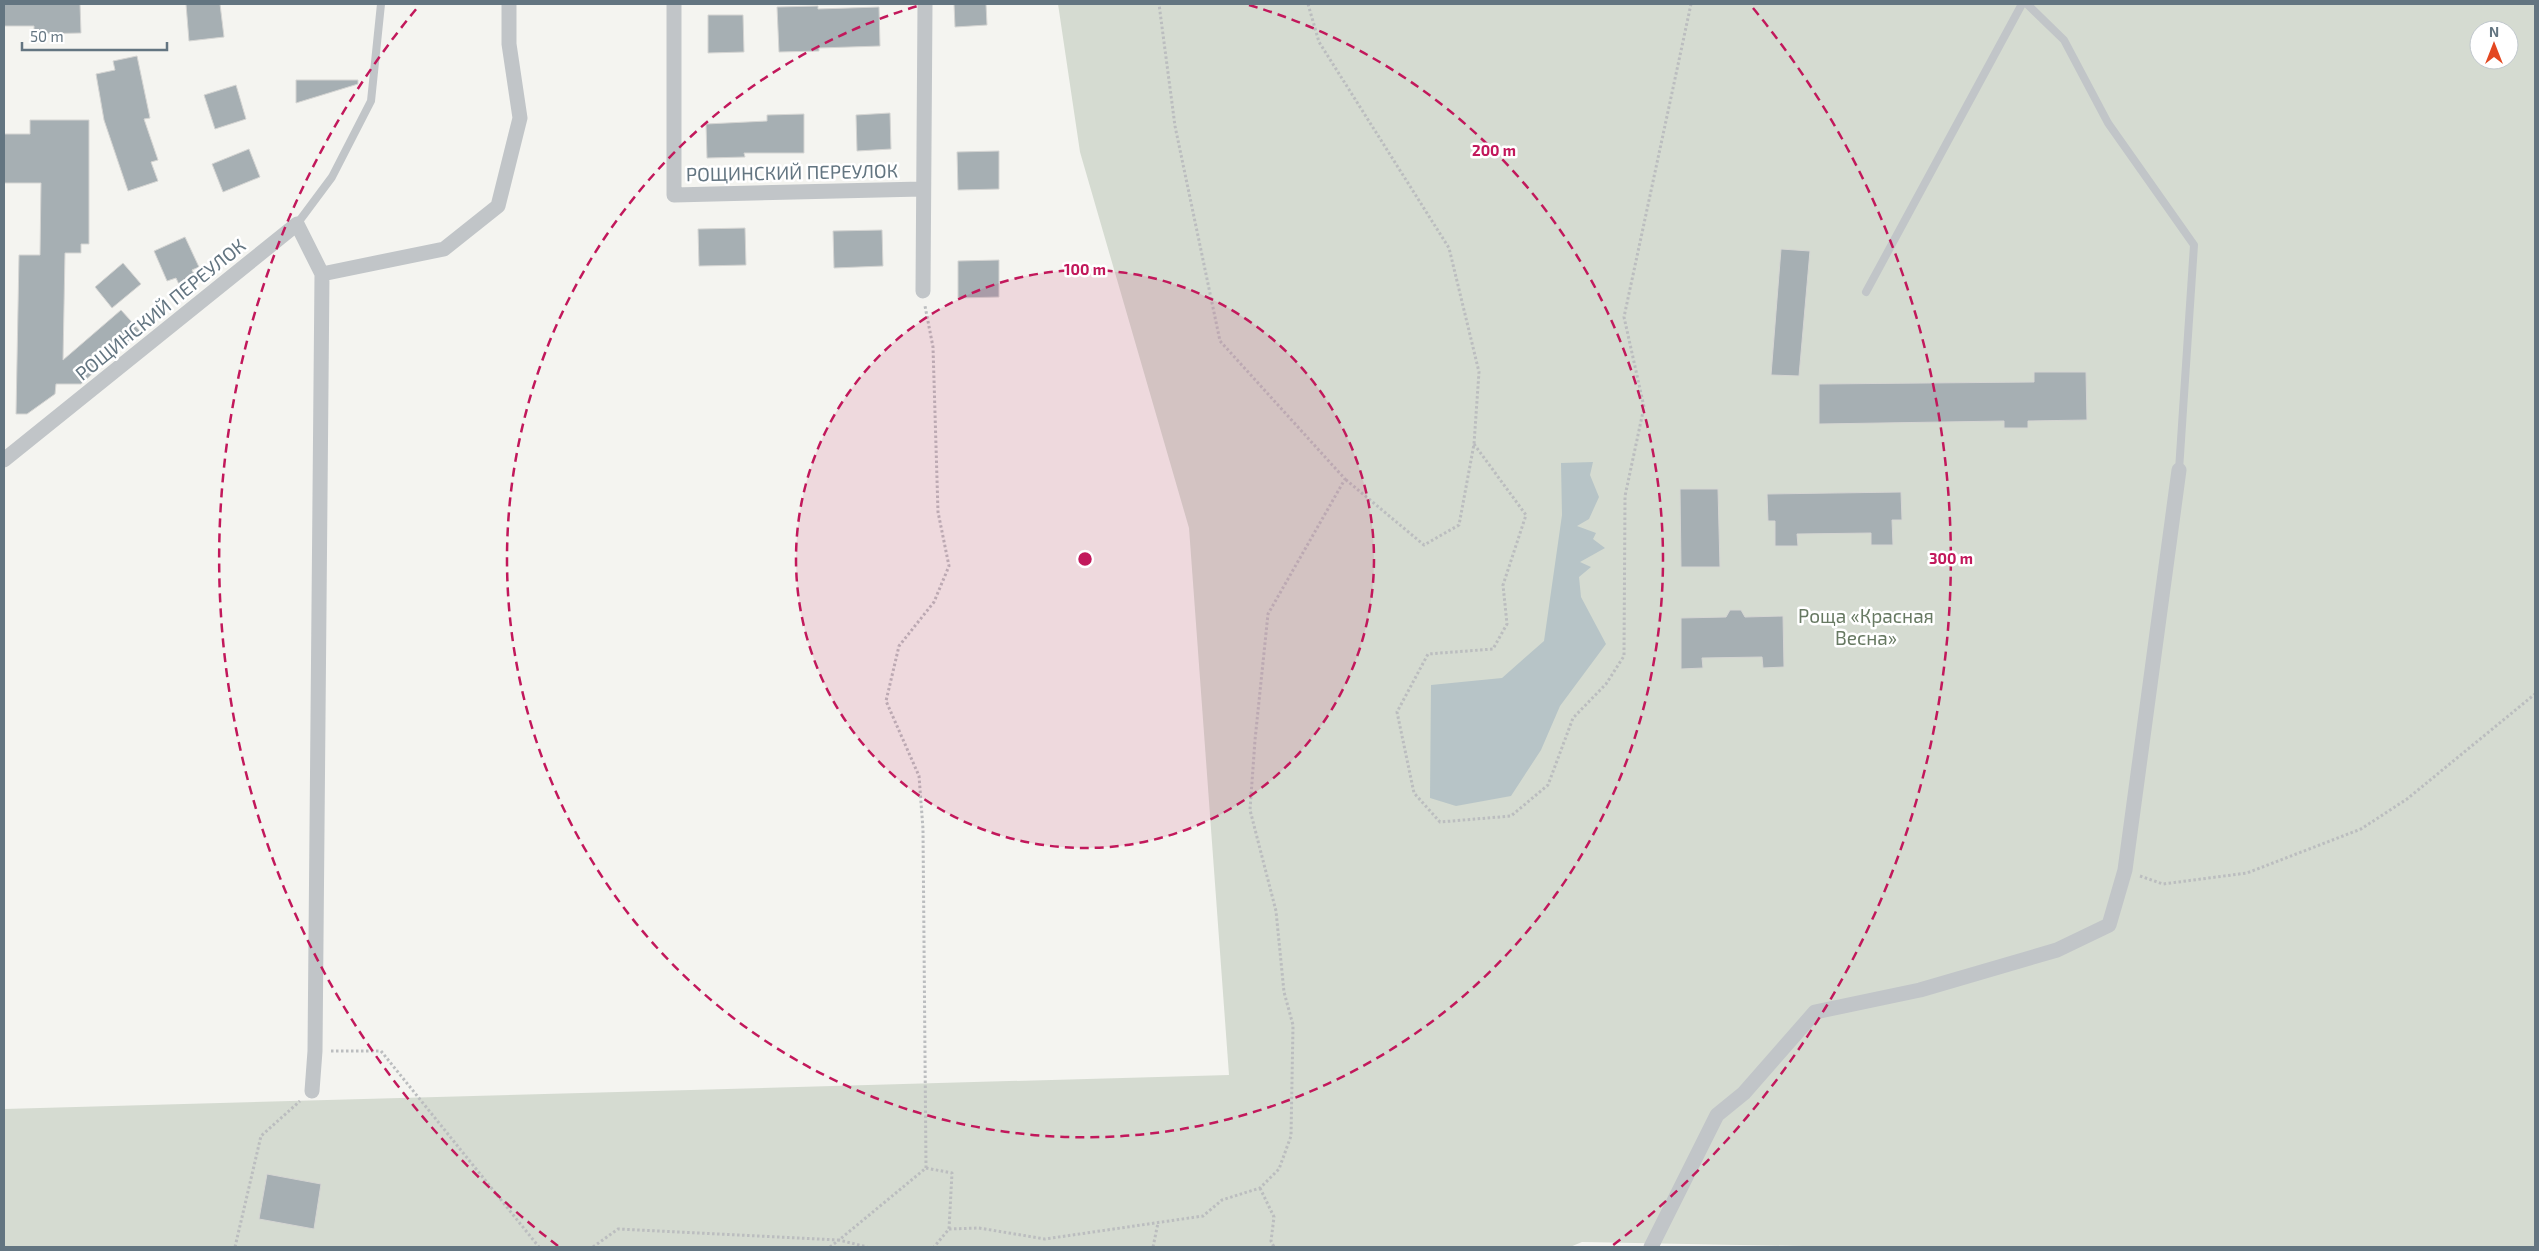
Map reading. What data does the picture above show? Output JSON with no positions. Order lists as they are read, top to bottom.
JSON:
{
  "streets": {
    "street": ["РОЩИНСКИЙ ПЕРЕУЛОК"]
  },
  "parks": ["Роща «Красная Весна»"],
  "scale_bar": "50 m",
  "north": "top",
  "rings": ["200 m", "100 m", "300 m"]
}
